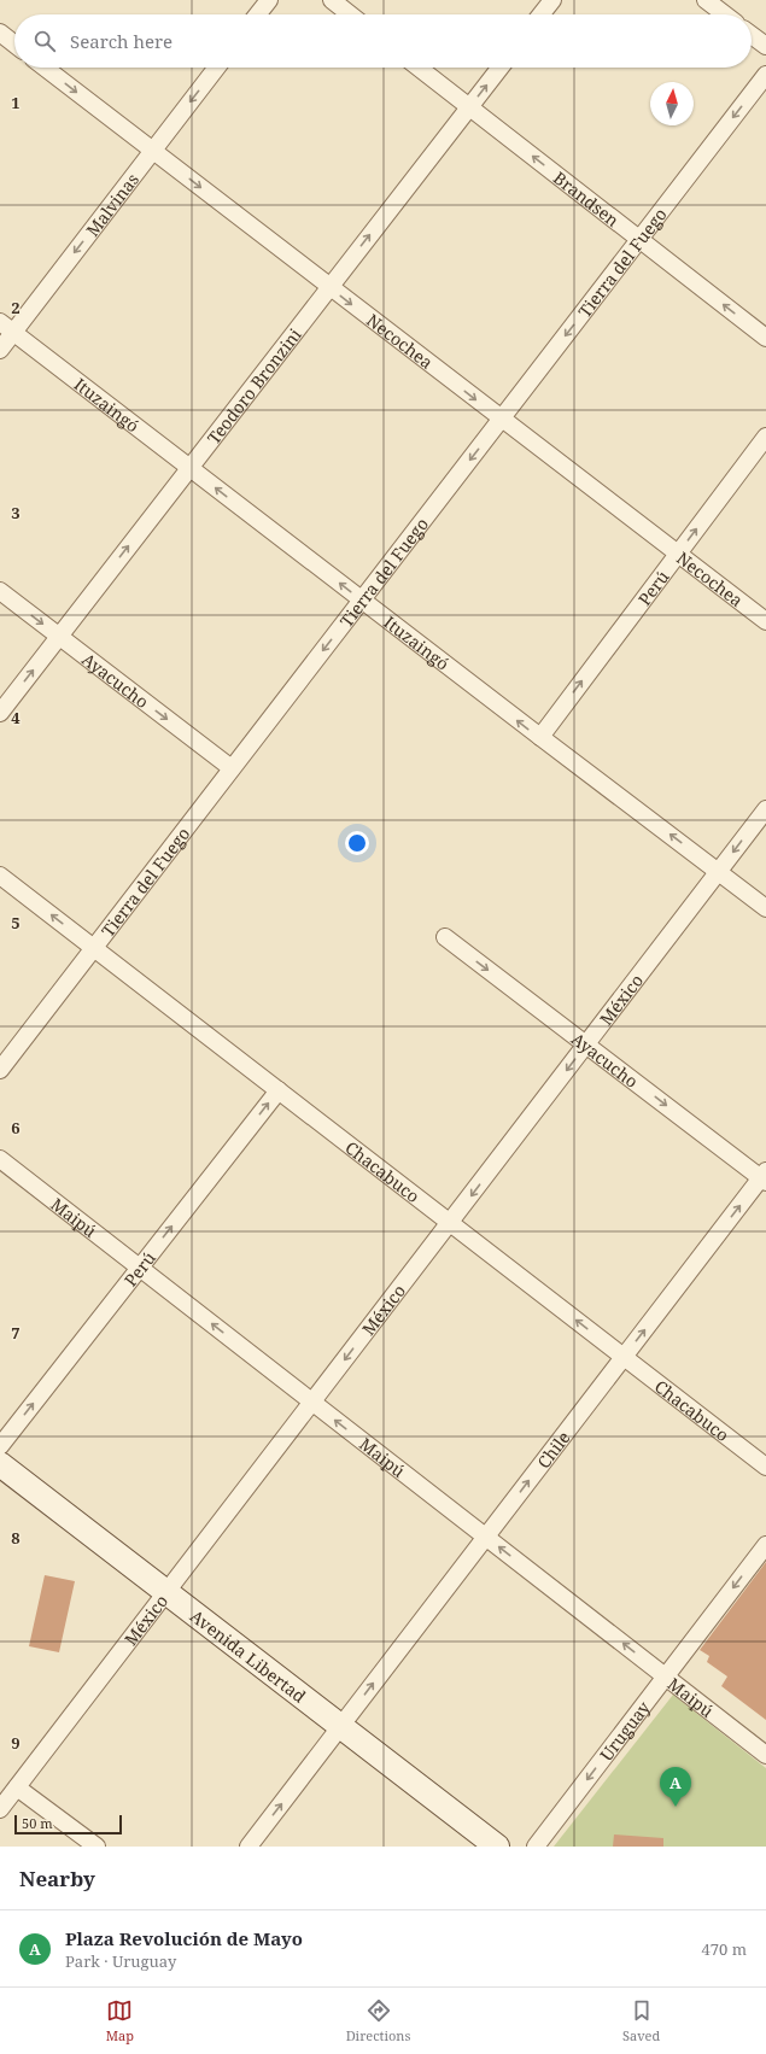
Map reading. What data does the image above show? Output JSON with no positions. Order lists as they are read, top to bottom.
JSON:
{
  "streets": {
    "main road": ["Avenida Libertad"],
    "street": [
      "Brandsen",
      "Malvinas",
      "Tierra del Fuego",
      "Necochea",
      "Teodoro Bronzini",
      "Ituzaingó",
      "Perú",
      "Ayacucho",
      "México",
      "Chacabuco",
      "Maipú",
      "Chile",
      "Uruguay"
    ]
  },
  "crossings": [
    ["Brandsen", "Tierra del Fuego"],
    ["Brandsen", "Teodoro Bronzini"],
    ["Malvinas", "Necochea"],
    ["Malvinas", "Ituzaingó"],
    ["Tierra del Fuego", "Necochea"],
    ["Tierra del Fuego", "Ituzaingó"],
    ["Tierra del Fuego", "Ayacucho"],
    ["Tierra del Fuego", "Chacabuco"],
    ["Necochea", "Teodoro Bronzini"],
    ["Necochea", "Perú"],
    ["Teodoro Bronzini", "Ituzaingó"],
    ["Teodoro Bronzini", "Ayacucho"],
    ["Ituzaingó", "Perú"],
    ["Ituzaingó", "México"],
    ["Perú", "Chacabuco"],
    ["Perú", "Maipú"],
    ["Ayacucho", "México"],
    ["Ayacucho", "Chile"],
    ["México", "Chacabuco"],
    ["México", "Maipú"],
    ["México", "Avenida Libertad"],
    ["Chacabuco", "Chile"],
    ["Maipú", "Chile"],
    ["Maipú", "Uruguay"],
    ["Chile", "Avenida Libertad"]
  ],
  "one_way": [
    "Brandsen",
    "Malvinas",
    "Tierra del Fuego",
    "Necochea",
    "Teodoro Bronzini",
    "Ituzaingó",
    "Perú",
    "Ayacucho",
    "México",
    "Maipú",
    "Chile",
    "Uruguay"
  ],
  "scale_bar": "50 m",
  "north": "top",
  "page": {
    "search": "Search here",
    "pins": "A",
    "scale": "50 m",
    "heading": "Nearby",
    "list": [
      {
        "mark": "A",
        "name": "Plaza Revolución de Mayo",
        "note": "Park · Uruguay",
        "value": "470 m"
      }
    ],
    "nav": ["Map", "Directions", "Saved"]
  },
  "grid": {
    "rows": [
      "1",
      "2",
      "3",
      "4",
      "5",
      "6",
      "7",
      "8",
      "9"
    ]
  }
}
